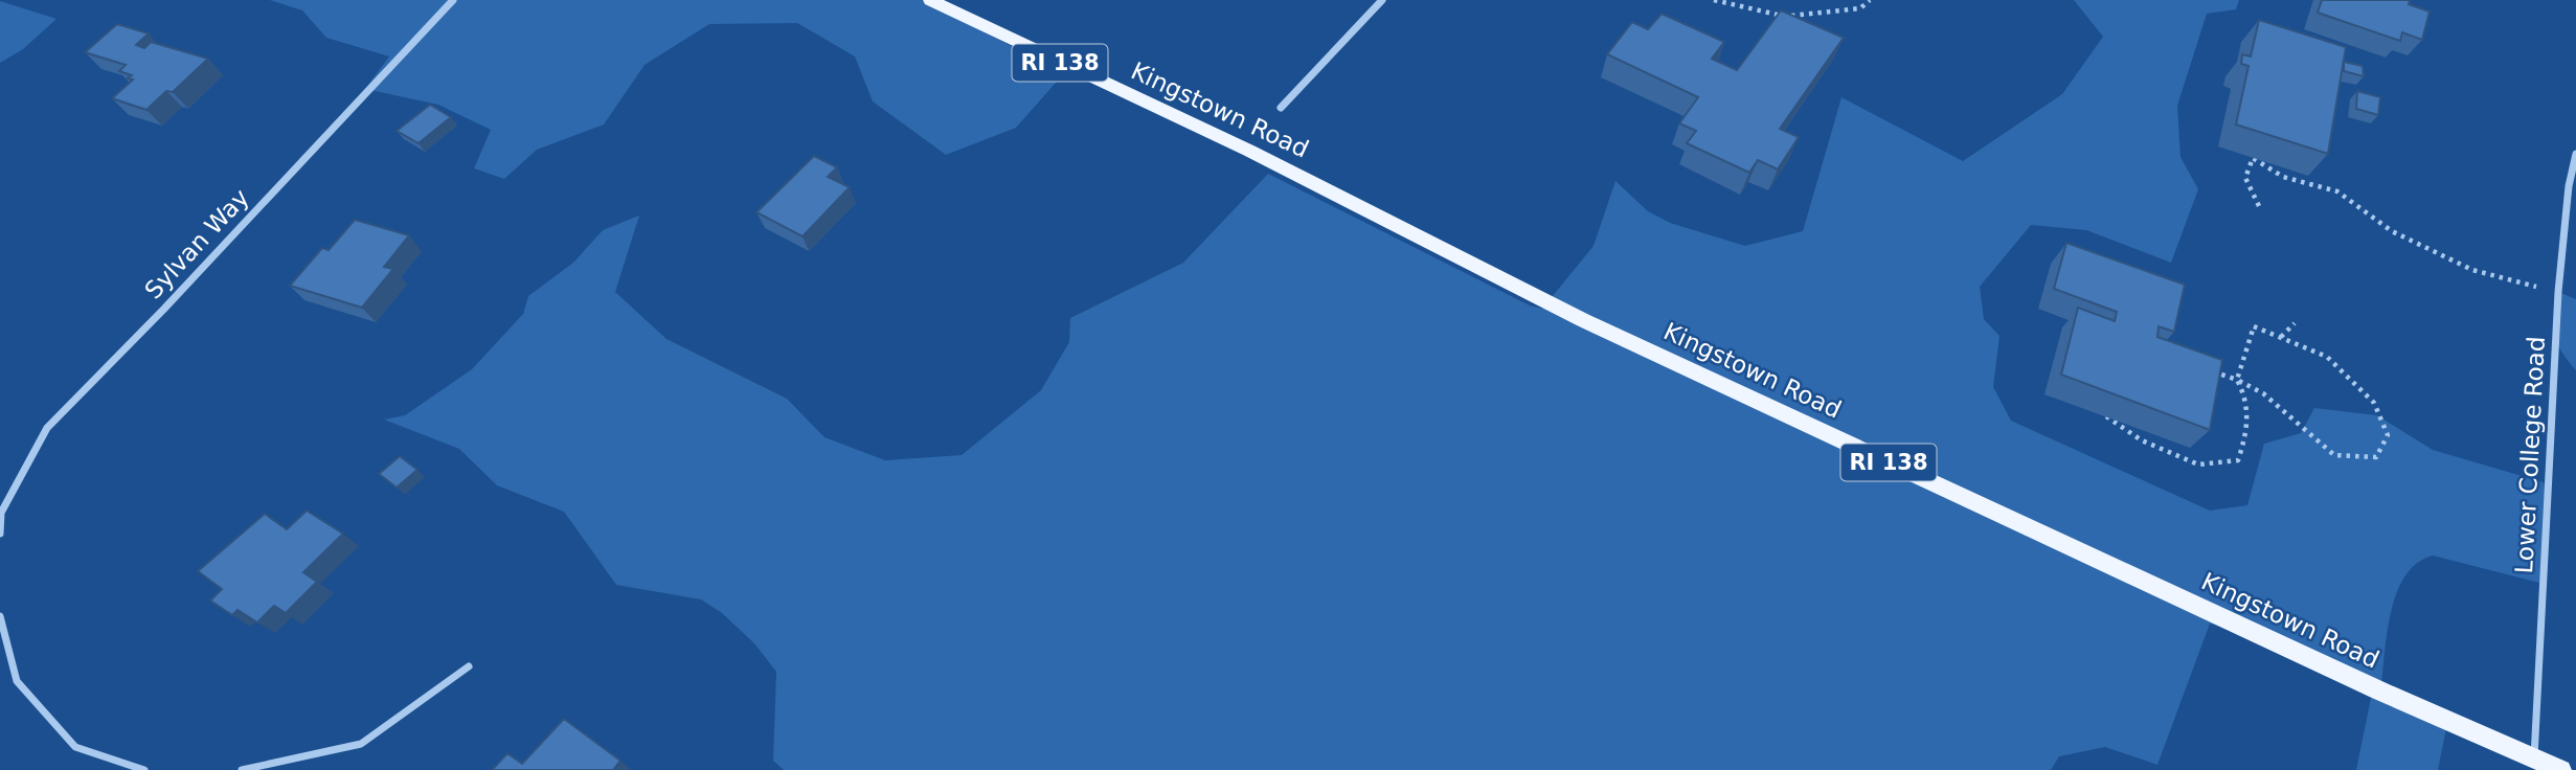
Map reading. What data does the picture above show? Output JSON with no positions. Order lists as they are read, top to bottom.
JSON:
{
  "streets": {
    "main road": ["RI 138", "Kingstown Road"],
    "street": ["Sylvan Way", "Lower College Road"]
  },
  "crossings": [
    ["Kingstown Road", "Lower College Road"]
  ]
}
